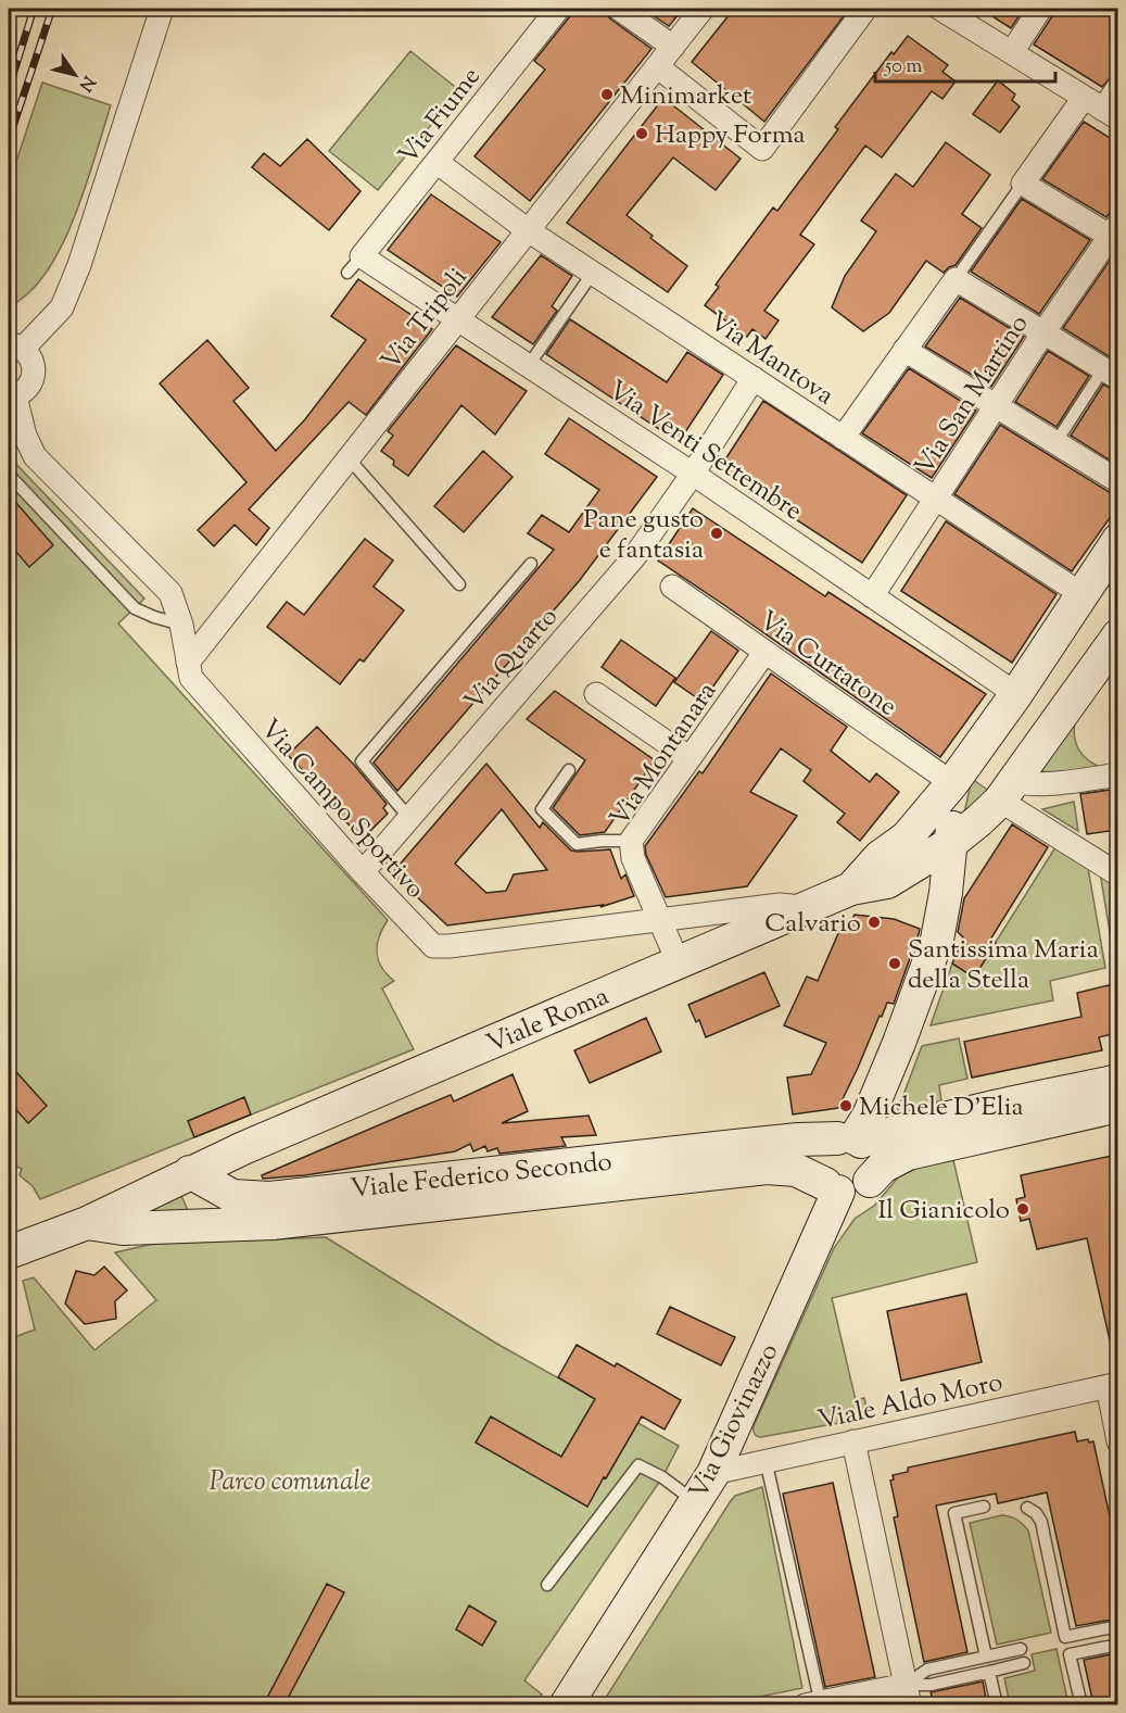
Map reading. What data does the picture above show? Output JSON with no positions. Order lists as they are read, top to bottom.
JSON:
{
  "streets": {
    "main road": ["Viale Roma", "Viale Federico Secondo", "Via Giovinazzo"],
    "street": [
      "Via Fiume",
      "Via Tripoli",
      "Via Mantova",
      "Via San Martino",
      "Via Venti Settembre",
      "Via Quarto",
      "Via Curtatone",
      "Via Montanara",
      "Via Campo Sportivo",
      "Viale Aldo Moro"
    ]
  },
  "crossings": [
    ["Via Fiume", "Via Mantova"],
    ["Via Fiume", "Via Venti Settembre"],
    ["Via Tripoli", "Via Mantova"],
    ["Via Tripoli", "Via Venti Settembre"],
    ["Via Tripoli", "Via Campo Sportivo"],
    ["Via Mantova", "Via San Martino"],
    ["Via Mantova", "Via Quarto"],
    ["Via Mantova", "Viale Roma"],
    ["Via San Martino", "Via Venti Settembre"],
    ["Via Venti Settembre", "Via Quarto"],
    ["Via Venti Settembre", "Viale Roma"],
    ["Via Quarto", "Via Campo Sportivo"],
    ["Via Curtatone", "Via Montanara"],
    ["Via Curtatone", "Viale Roma"],
    ["Via Montanara", "Via Campo Sportivo"],
    ["Via Montanara", "Viale Roma"],
    ["Via Campo Sportivo", "Viale Roma"],
    ["Viale Roma", "Viale Federico Secondo"],
    ["Viale Federico Secondo", "Via Giovinazzo"],
    ["Viale Aldo Moro", "Via Giovinazzo"]
  ],
  "parks": ["Parco comunale"],
  "places": [
    "Minimarket",
    "Happy Forma",
    "Pane gusto e fantasia",
    "Calvario",
    "Santissima Maria della Stella",
    "Michele D'Elia",
    "Il Gianicolo"
  ],
  "scale_bar": "50 m",
  "north": "bottom right"
}
